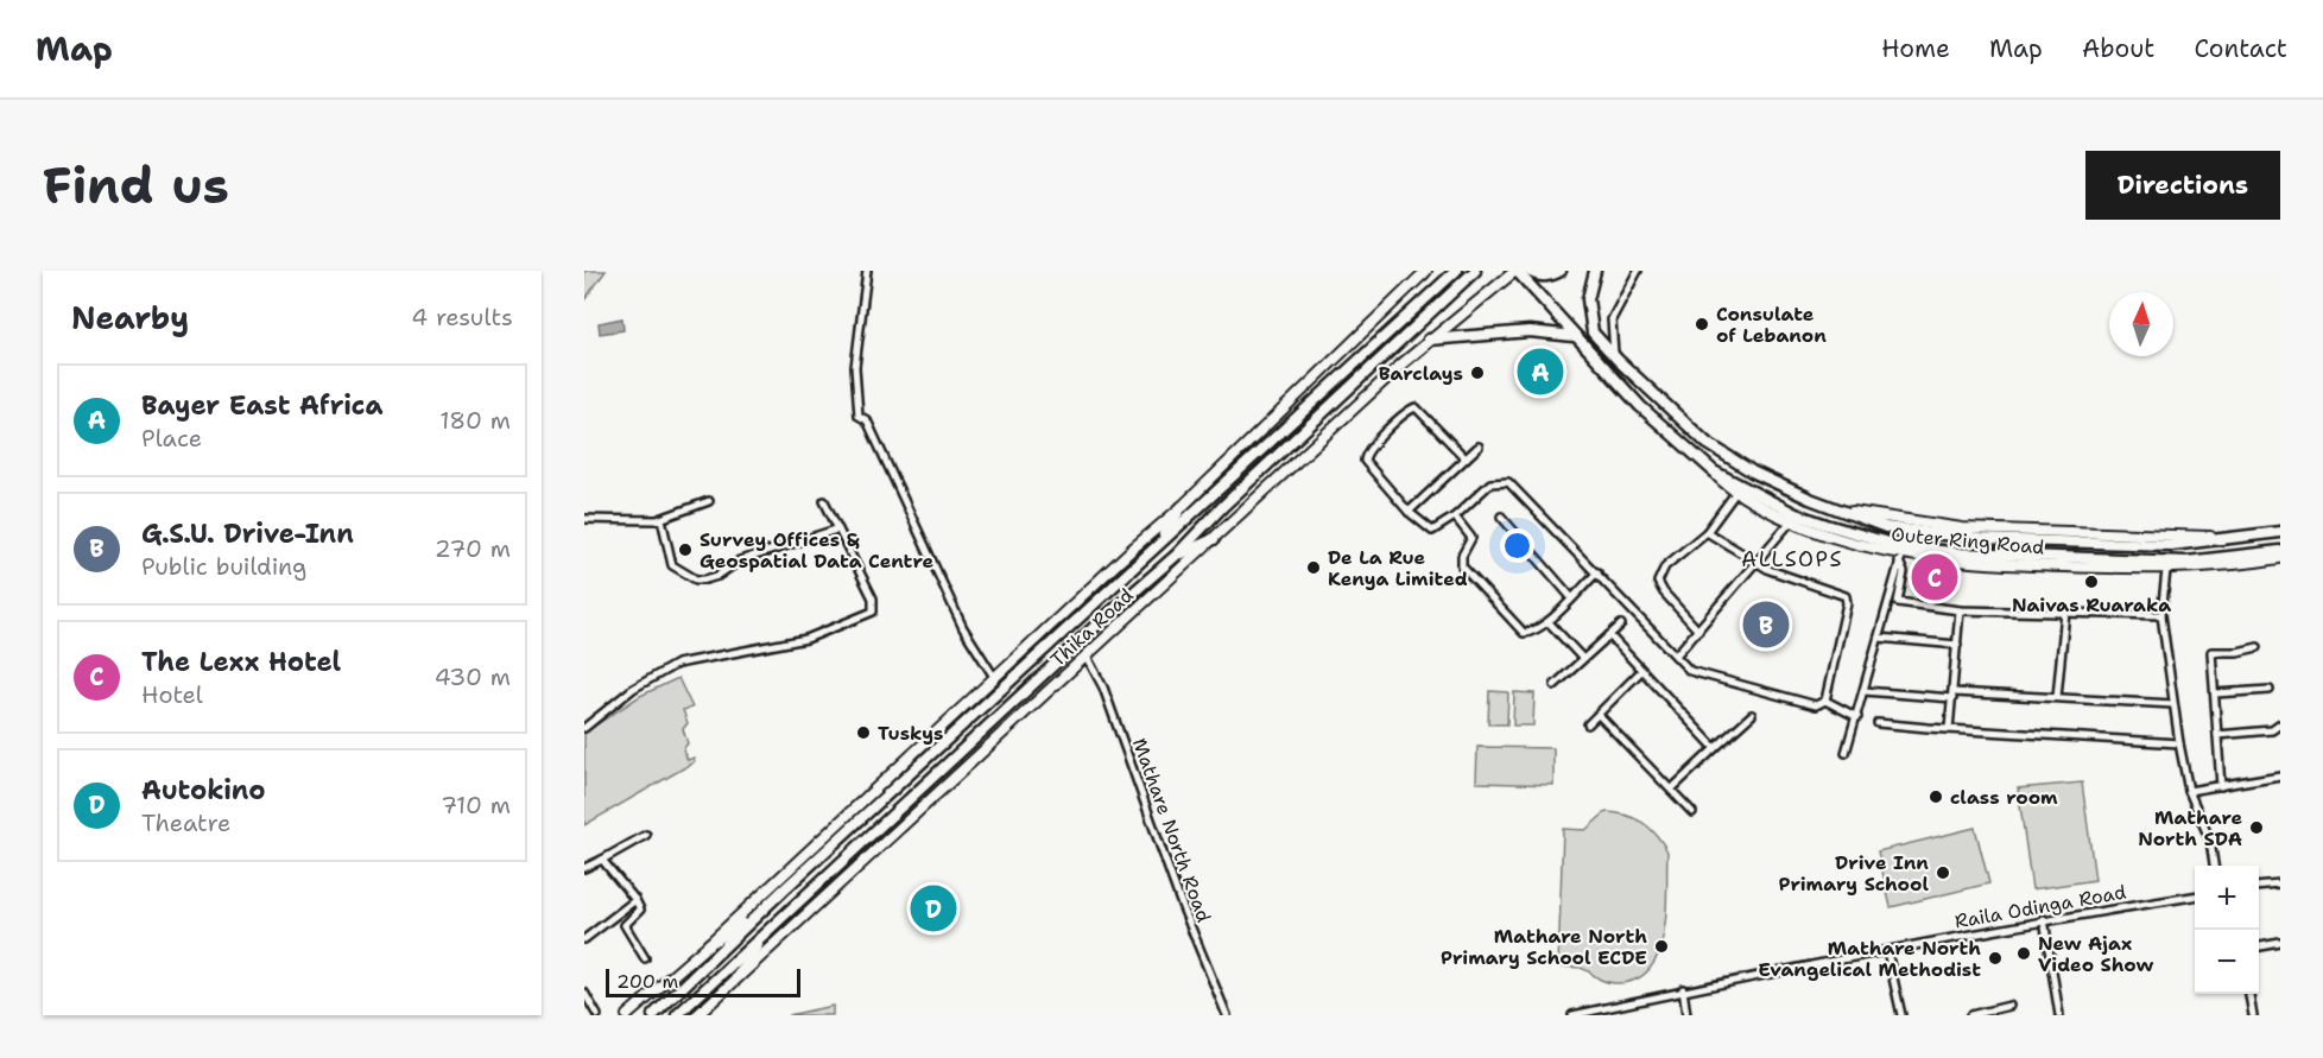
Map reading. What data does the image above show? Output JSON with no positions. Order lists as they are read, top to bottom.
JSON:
{
  "streets": {
    "main road": ["Outer Ring Road", "Thika Road"],
    "street": ["Mathare North Road", "Raila Odinga Road"]
  },
  "crossings": [
    ["Outer Ring Road", "Thika Road"],
    ["Thika Road", "Mathare North Road"]
  ],
  "districts": ["ALLSOPS"],
  "places": [
    "Consulate of Lebanon",
    "Barclays",
    "Survey Offices & Geospatial Data Centre",
    "De La Rue Kenya Limited",
    "Naivas Ruaraka",
    "Tuskys",
    "class room",
    "Mathare North SDA",
    "Drive Inn Primary School",
    "Mathare North Primary School ECDE",
    "New Ajax Video Show",
    "Mathare North Evangelical Methodist"
  ],
  "scale_bar": "200 m",
  "north": "top",
  "page": {
    "header": "Map",
    "nav": [
      "Home",
      "Map",
      "About",
      "Contact"
    ],
    "buttons": "Directions",
    "title": "Find us",
    "heading": ["Nearby", "4 results"],
    "pins": [
      "A",
      "C",
      "B",
      "D"
    ],
    "list": [
      {
        "mark": "A",
        "name": "Bayer East Africa",
        "note": "Place",
        "value": "180 m"
      },
      {
        "mark": "B",
        "name": "G.S.U. Drive-Inn",
        "note": "Public building",
        "value": "270 m"
      },
      {
        "mark": "C",
        "name": "The Lexx Hotel",
        "note": "Hotel",
        "value": "430 m"
      },
      {
        "mark": "D",
        "name": "Autokino",
        "note": "Theatre",
        "value": "710 m"
      }
    ],
    "map_buttons": ["+", "−"],
    "scale": "200 m"
  }
}
